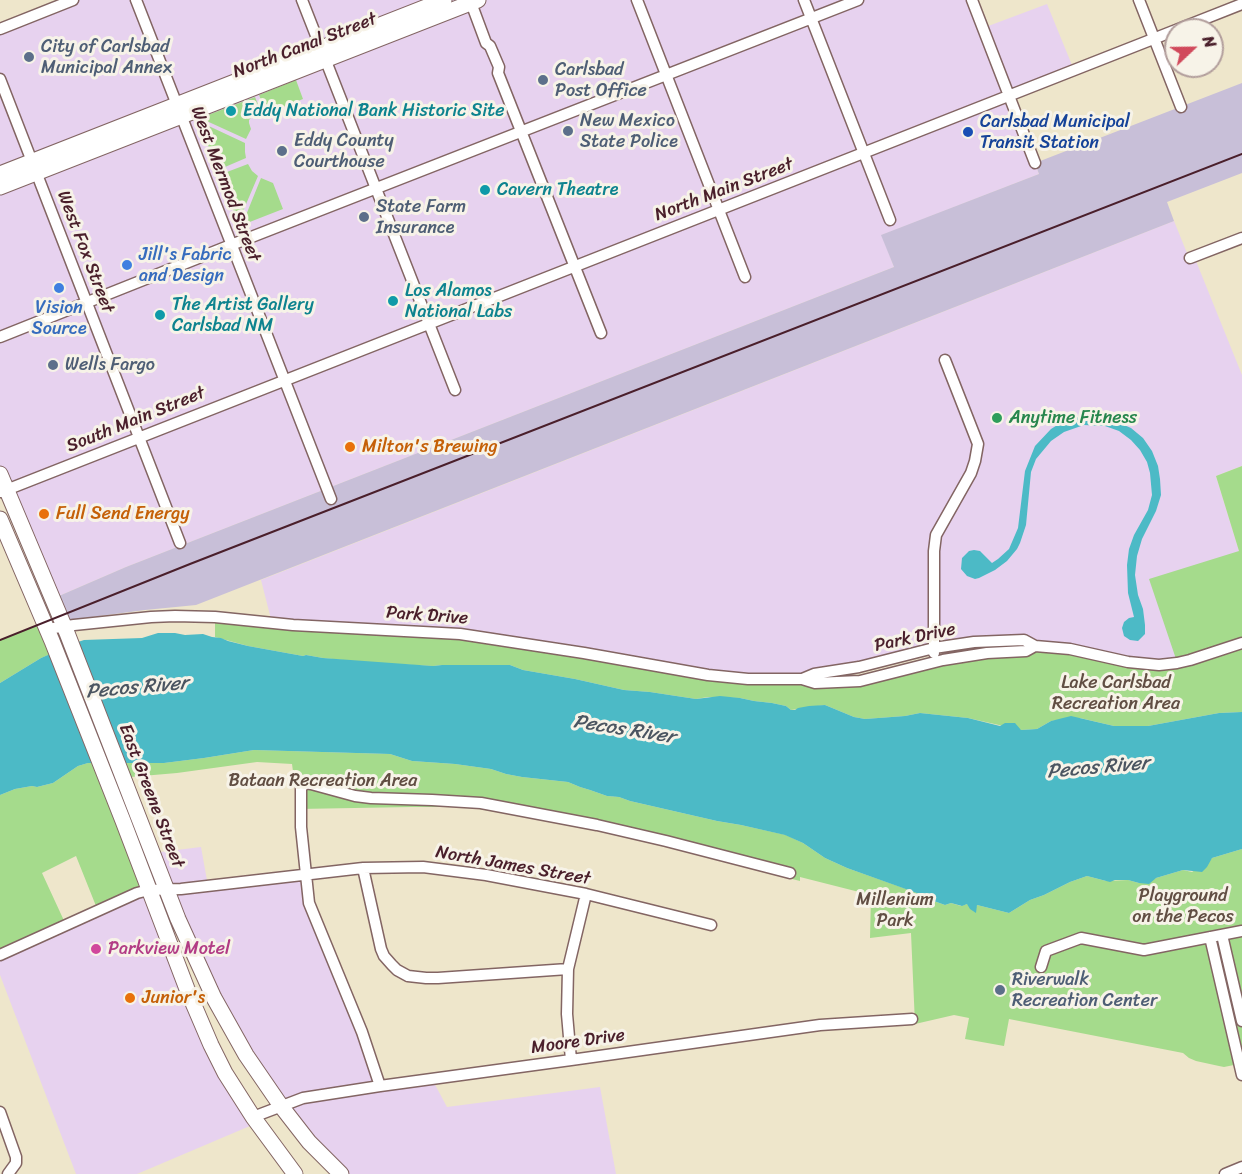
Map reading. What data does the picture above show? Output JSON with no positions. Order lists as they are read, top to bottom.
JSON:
{
  "streets": {
    "highway": ["North Canal Street", "East Greene Street"],
    "street": [
      "West Mermod Street",
      "North Main Street",
      "West Fox Street",
      "South Main Street",
      "Park Drive",
      "North James Street",
      "Moore Drive"
    ]
  },
  "crossings": [
    ["North Canal Street", "West Mermod Street"],
    ["North Canal Street", "West Fox Street"],
    ["West Mermod Street", "North Main Street"],
    ["West Mermod Street", "South Main Street"],
    ["North Main Street", "South Main Street"],
    ["West Fox Street", "South Main Street"],
    ["South Main Street", "East Greene Street"],
    ["Park Drive", "East Greene Street"],
    ["East Greene Street", "North James Street"],
    ["East Greene Street", "Moore Drive"]
  ],
  "water": ["Pecos River"],
  "parks": [
    "Lake Carlsbad Recreation Area",
    "Bataan Recreation Area",
    "Playground on the Pecos",
    "Millenium Park"
  ],
  "places": [
    "City of Carlsbad Municipal Annex",
    "Carlsbad Post Office",
    "Eddy National Bank Historic Site",
    "New Mexico State Police",
    "Carlsbad Municipal Transit Station",
    "Eddy County Courthouse",
    "Cavern Theatre",
    "State Farm Insurance",
    "Jill's Fabric and Design",
    "Vision Source",
    "Los Alamos National Labs",
    "The Artist Gallery Carlsbad NM",
    "Wells Fargo",
    "Anytime Fitness",
    "Milton's Brewing",
    "Full Send Energy",
    "Parkview Motel",
    "Riverwalk Recreation Center",
    "Junior's"
  ],
  "north": "right"
}
